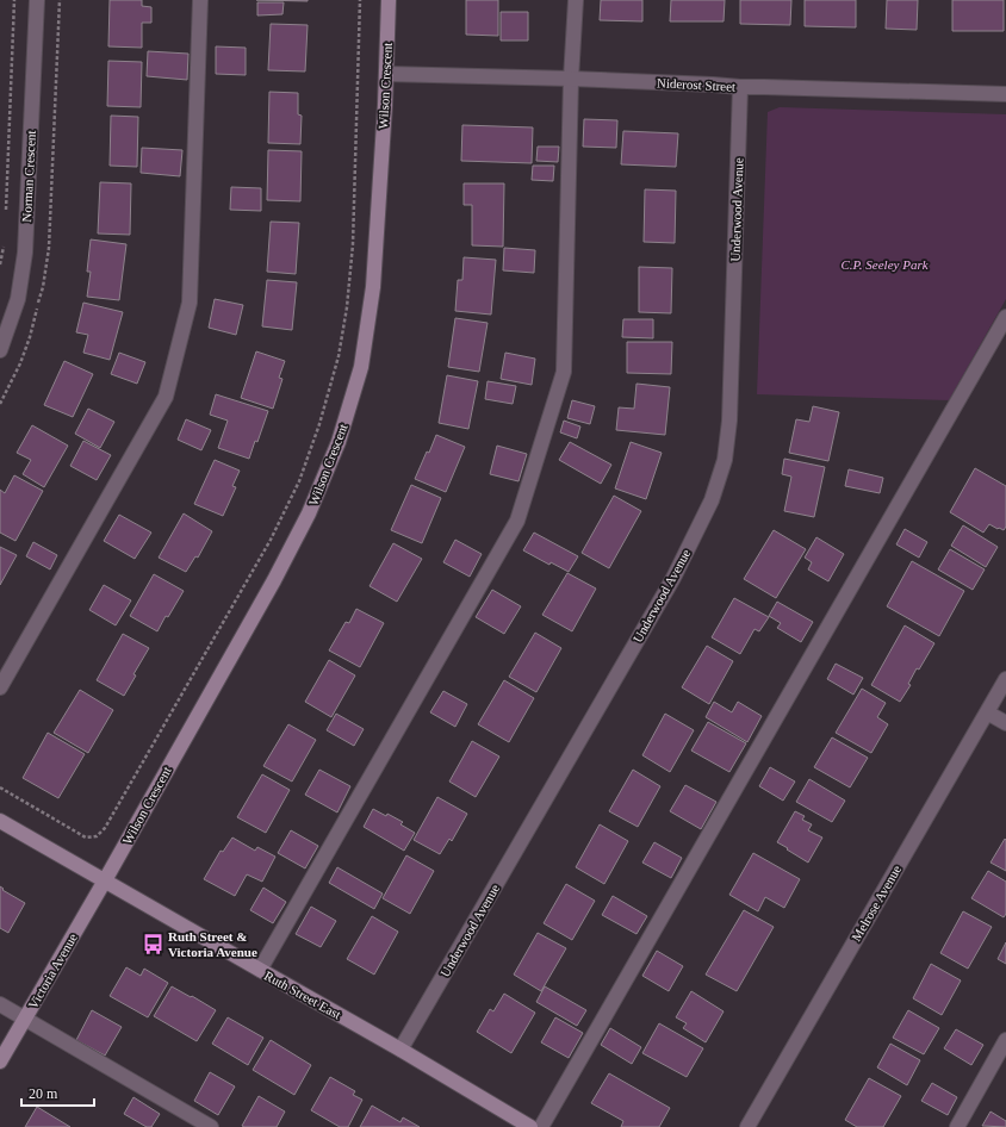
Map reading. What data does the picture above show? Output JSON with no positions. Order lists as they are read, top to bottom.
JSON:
{
  "streets": {
    "street": [
      "Niderost Street",
      "Wilson Crescent",
      "Norman Crescent",
      "Underwood Avenue",
      "Melrose Avenue",
      "Victoria Avenue",
      "Ruth Street East"
    ]
  },
  "crossings": [
    ["Niderost Street", "Wilson Crescent"],
    ["Niderost Street", "Underwood Avenue"],
    ["Wilson Crescent", "Victoria Avenue"],
    ["Wilson Crescent", "Ruth Street East"],
    ["Underwood Avenue", "Ruth Street East"],
    ["Victoria Avenue", "Ruth Street East"]
  ],
  "parks": ["C.P. Seeley Park"],
  "places": {
    "bus stop": ["Ruth Street & Victoria Avenue"]
  },
  "scale_bar": "20 m"
}
